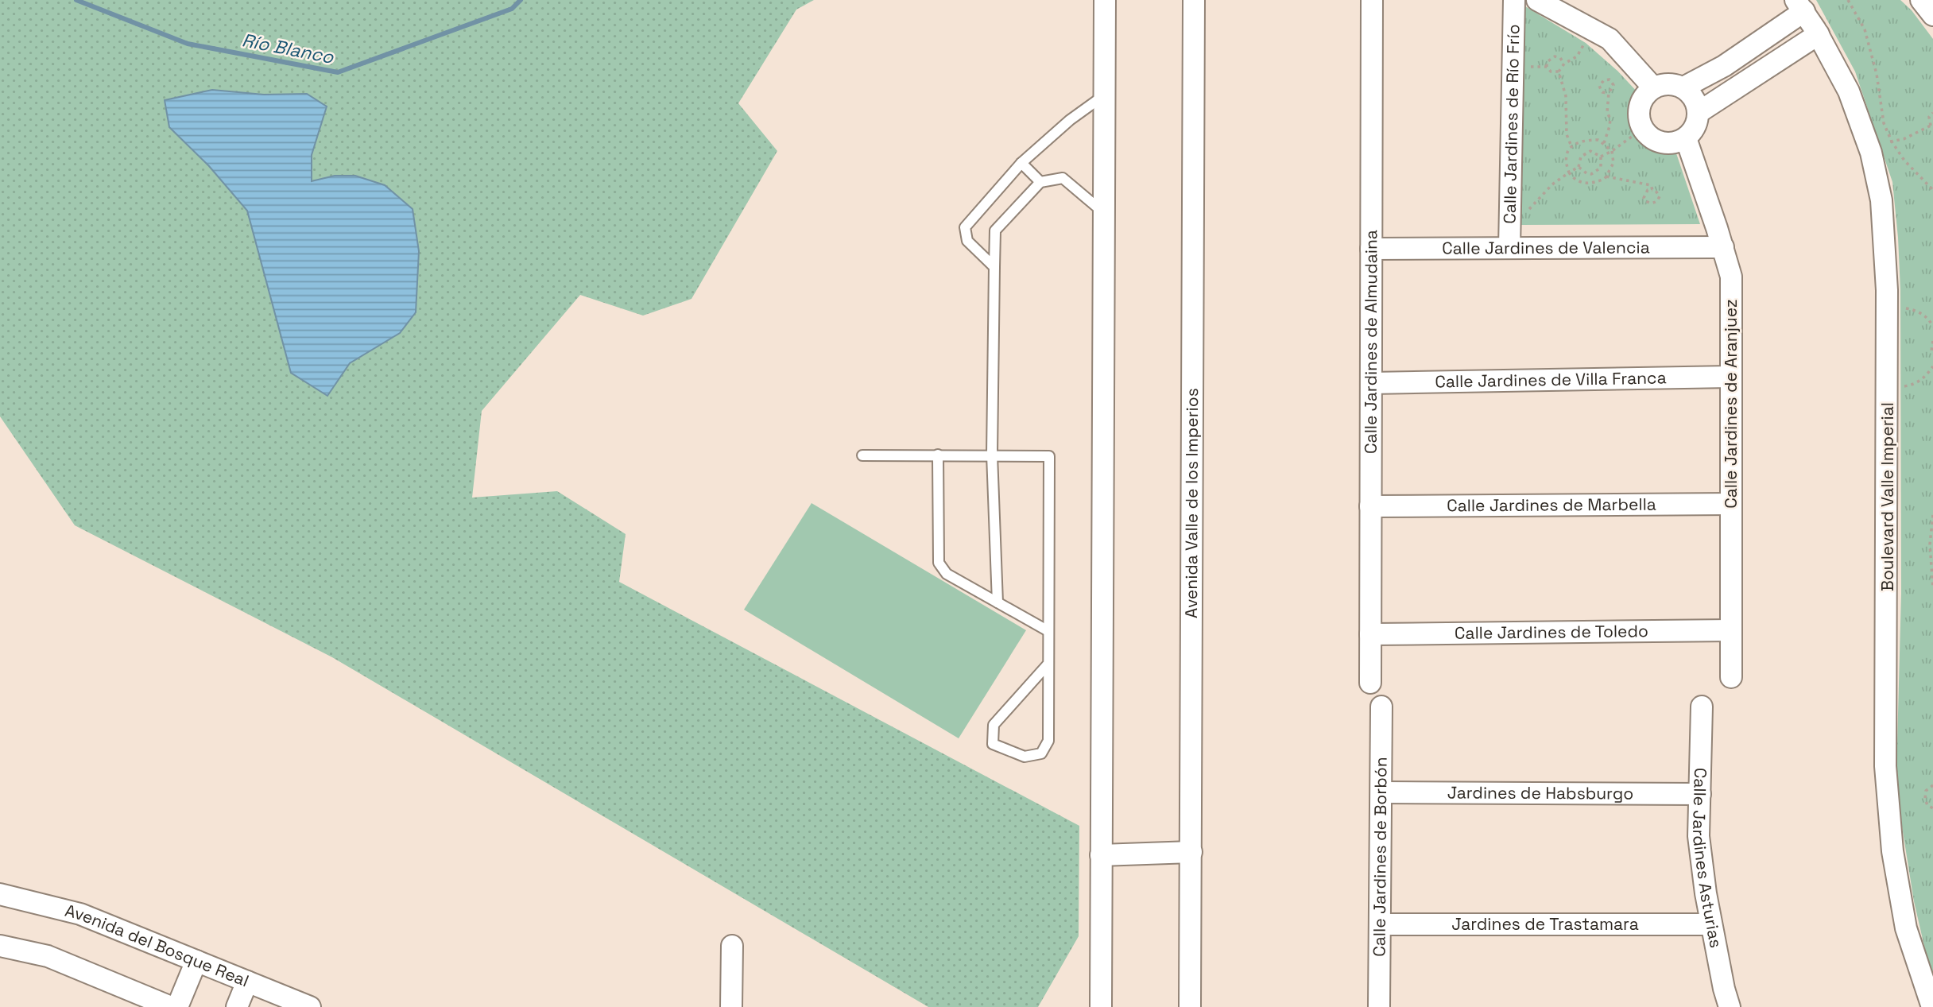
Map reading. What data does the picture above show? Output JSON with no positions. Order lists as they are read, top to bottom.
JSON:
{
  "streets": {
    "street": [
      "Calle Jardines de Río Frío",
      "Calle Jardines de Valencia",
      "Calle Jardines de Almudaina",
      "Calle Jardines de Villa Franca",
      "Calle Jardines de Aranjuez",
      "Boulevard Valle Imperial",
      "Avenida Valle de los Imperios",
      "Calle Jardines de Marbella",
      "Calle Jardines de Toledo",
      "Jardines de Habsburgo",
      "Calle Jardines de Borbón",
      "Calle Jardines Asturias",
      "Jardines de Trastamara",
      "Avenida del Bosque Real"
    ]
  },
  "crossings": [
    ["Calle Jardines de Río Frío", "Calle Jardines de Valencia"],
    ["Calle Jardines de Valencia", "Calle Jardines de Almudaina"],
    ["Calle Jardines de Valencia", "Calle Jardines de Aranjuez"],
    ["Calle Jardines de Almudaina", "Calle Jardines de Villa Franca"],
    ["Calle Jardines de Almudaina", "Calle Jardines de Marbella"],
    ["Calle Jardines de Almudaina", "Calle Jardines de Toledo"],
    ["Calle Jardines de Villa Franca", "Calle Jardines de Aranjuez"],
    ["Calle Jardines de Aranjuez", "Calle Jardines de Marbella"],
    ["Calle Jardines de Aranjuez", "Calle Jardines de Toledo"],
    ["Jardines de Habsburgo", "Calle Jardines de Borbón"],
    ["Jardines de Habsburgo", "Calle Jardines Asturias"],
    ["Calle Jardines de Borbón", "Jardines de Trastamara"],
    ["Calle Jardines Asturias", "Jardines de Trastamara"]
  ],
  "water": ["Río Blanco"]
}
